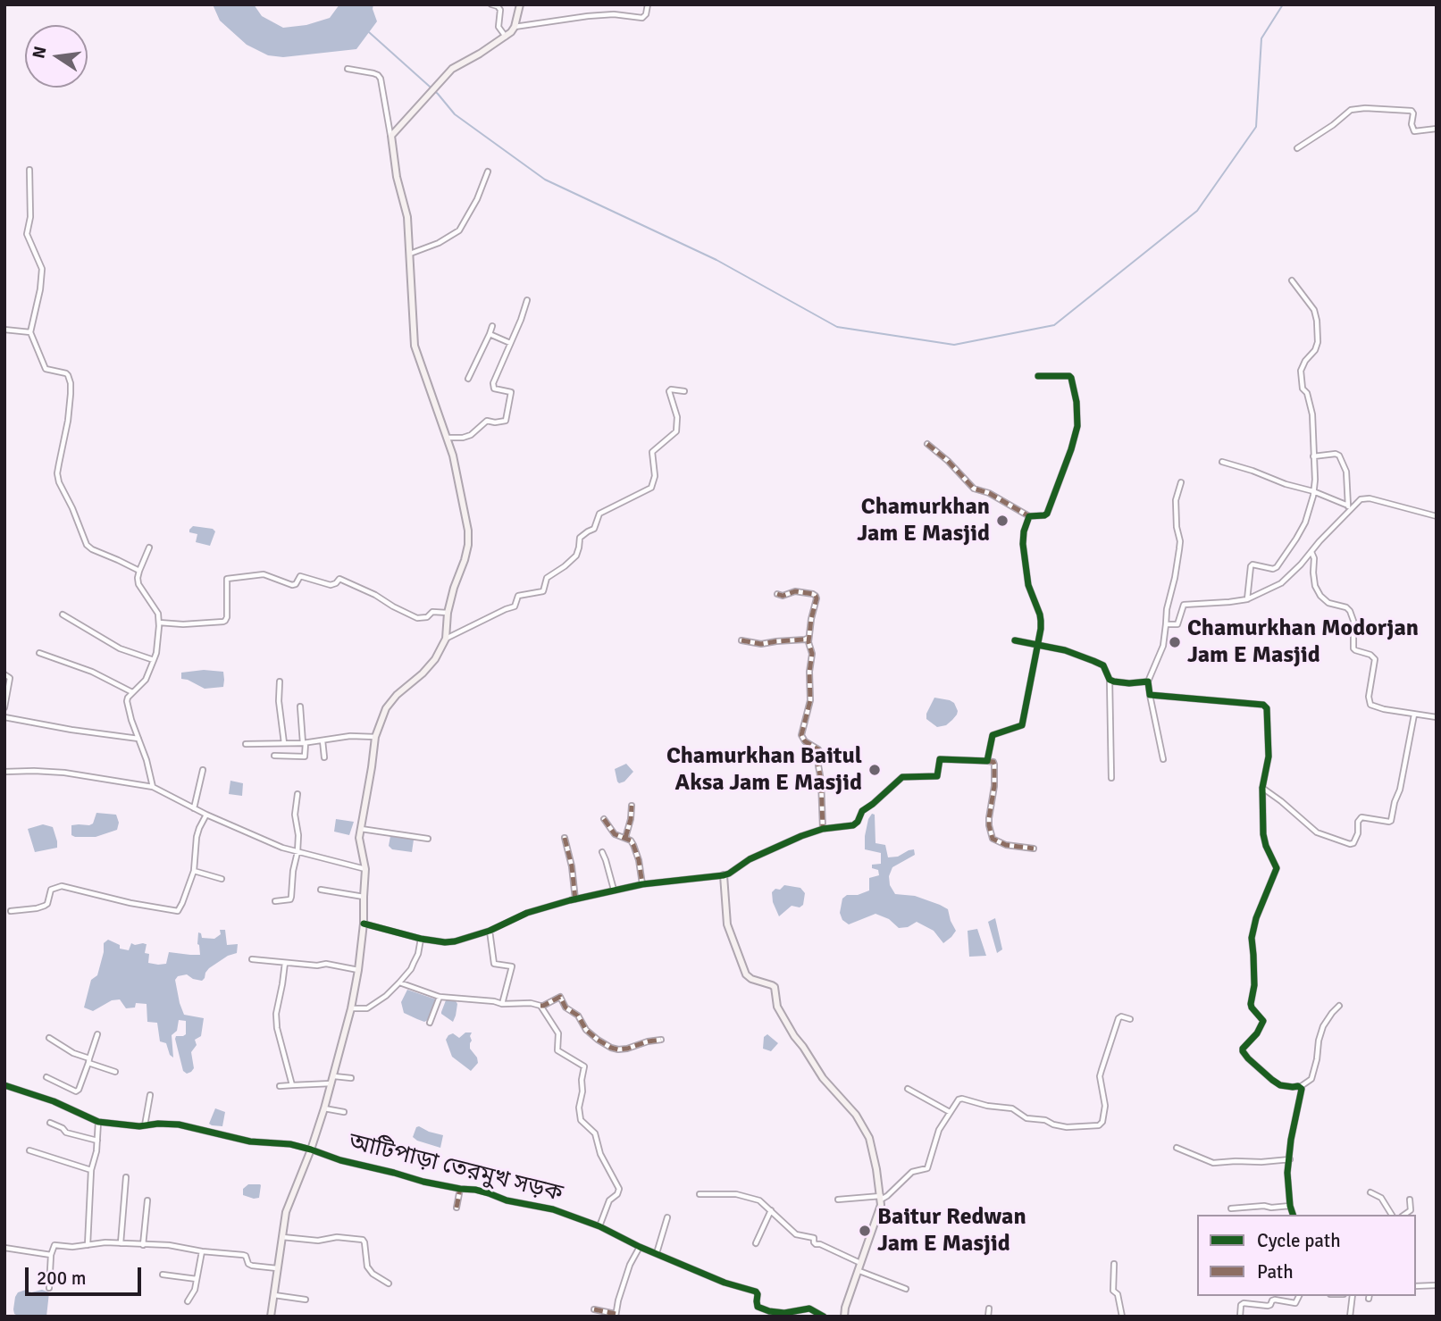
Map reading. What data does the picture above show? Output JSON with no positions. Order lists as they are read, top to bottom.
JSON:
{
  "streets": {
    "main road": ["আটিপাড়া তেরমুখ সড়ক"]
  },
  "places": [
    "Chamurkhan Jam E Masjid",
    "Chamurkhan Modorjan Jam E Masjid",
    "Chamurkhan Baitul Aksa Jam E Masjid",
    "Baitur Redwan Jam E Masjid"
  ],
  "legend": ["Cycle path", "Path"],
  "scale_bar": "200 m",
  "north": "left"
}
